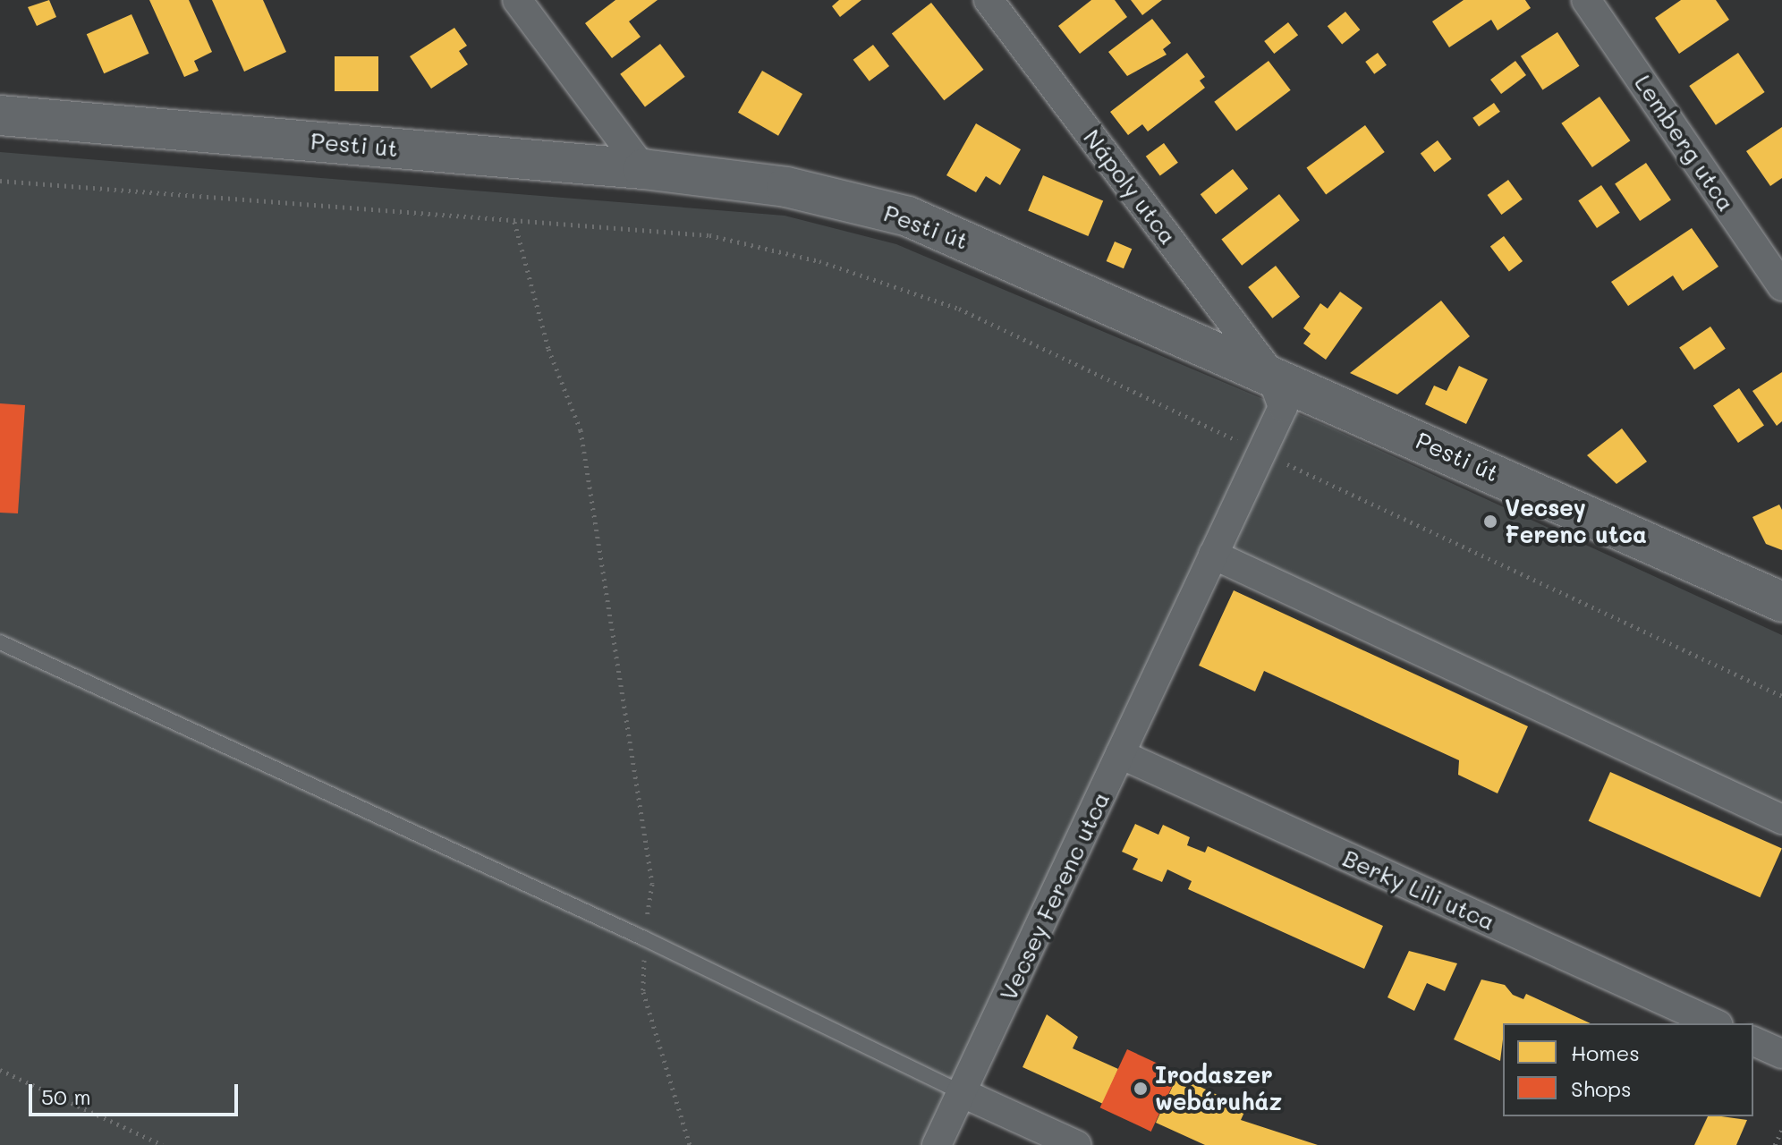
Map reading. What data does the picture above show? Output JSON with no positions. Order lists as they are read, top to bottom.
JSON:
{
  "streets": {
    "main road": ["Pesti út"],
    "street": [
      "Lemberg utca",
      "Nápoly utca",
      "Berky Lili utca",
      "Vecsey Ferenc utca"
    ]
  },
  "crossings": [
    ["Pesti út", "Nápoly utca"],
    ["Pesti út", "Vecsey Ferenc utca"],
    ["Nápoly utca", "Vecsey Ferenc utca"],
    ["Berky Lili utca", "Vecsey Ferenc utca"]
  ],
  "places": ["Vecsey Ferenc utca", "Irodaszer webáruház"],
  "legend": ["Homes", "Shops"],
  "scale_bar": "50 m"
}
